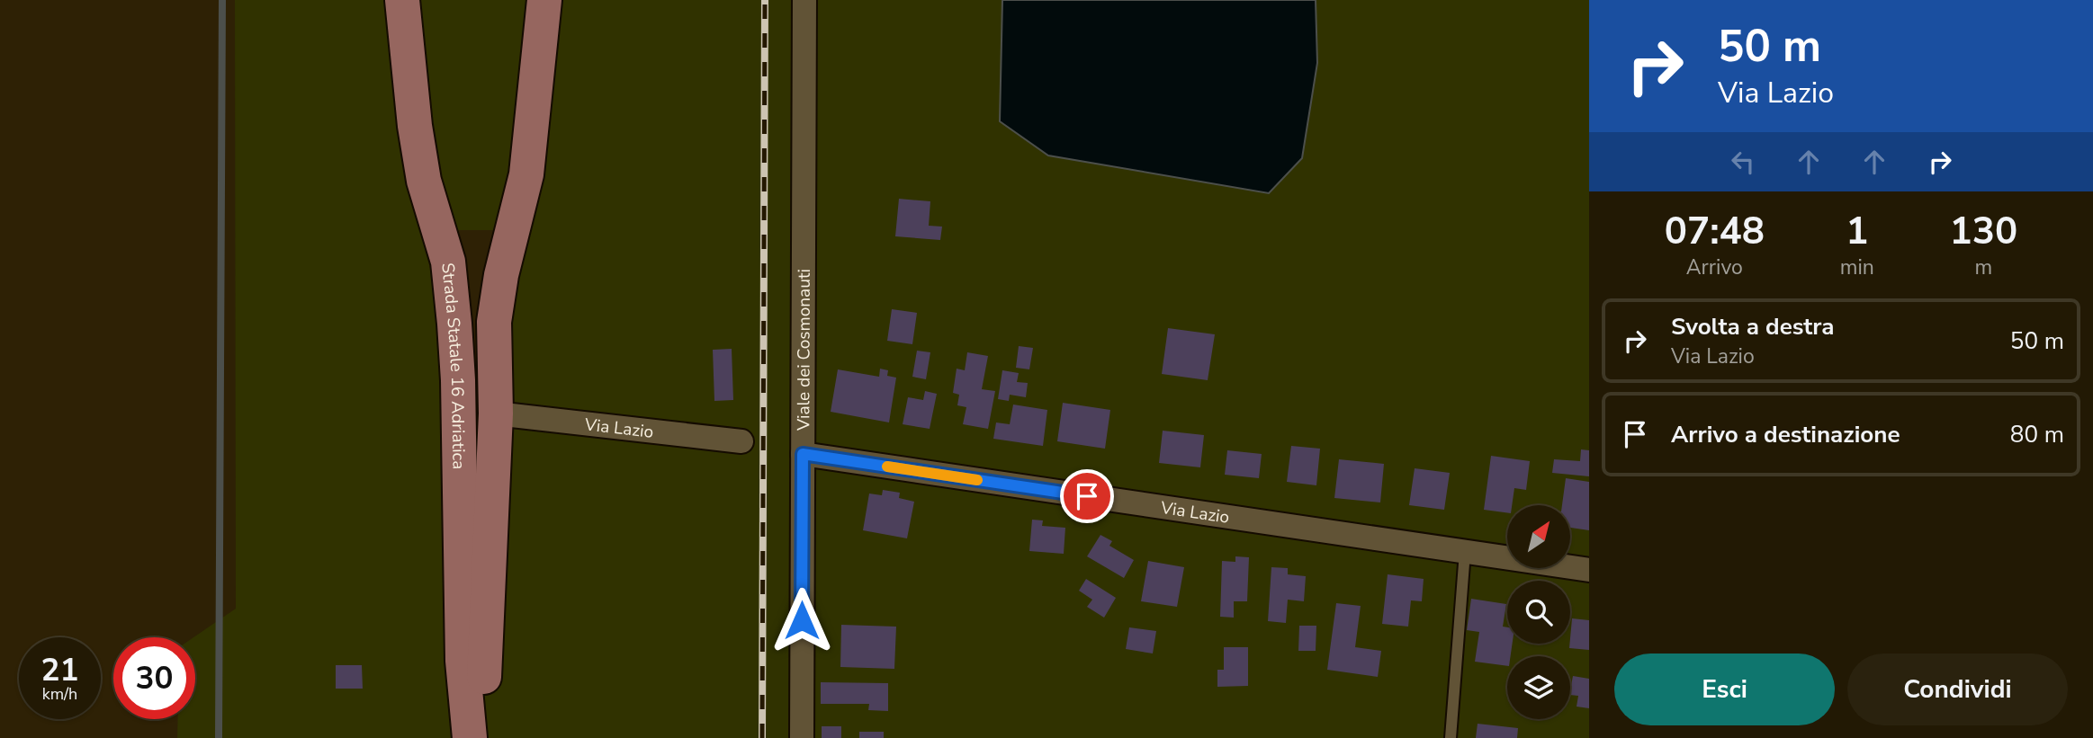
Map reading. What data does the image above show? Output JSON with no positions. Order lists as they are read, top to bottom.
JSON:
{
  "streets": {
    "main road": ["Strada Statale 16 Adriatica"],
    "street": ["Viale dei Cosmonauti", "Via Lazio"]
  },
  "crossings": [
    ["Viale dei Cosmonauti", "Via Lazio"],
    ["Strada Statale 16 Adriatica", "Via Lazio"]
  ],
  "north": "top right",
  "page": {
    "turn": ["50 m", "Via Lazio"],
    "eta": [
      "07:48",
      "Arrivo",
      "1",
      "min",
      "130",
      "m"
    ],
    "list": [
      {
        "name": "Svolta a destra",
        "note": "Via Lazio",
        "value": "50 m"
      },
      {
        "name": "Arrivo a destinazione",
        "value": "80 m"
      }
    ],
    "speed": "21 km/h",
    "limit": "30",
    "buttons": ["Esci", "Condividi"]
  }
}
